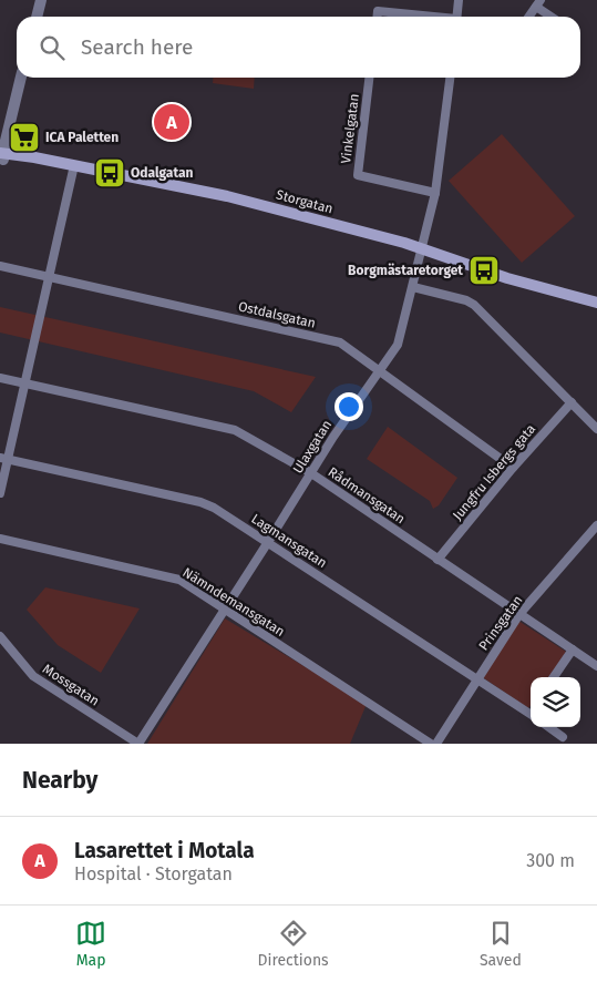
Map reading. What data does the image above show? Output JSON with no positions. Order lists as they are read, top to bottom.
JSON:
{
  "streets": {
    "main road": ["Storgatan"],
    "street": [
      "Vinkelgatan",
      "Ostdalsgatan",
      "Ulaxgatan",
      "Jungfru Isbergs gata",
      "Rådmansgatan",
      "Lagmansgatan",
      "Nämndemansgatan",
      "Prinsgatan",
      "Mossgatan"
    ]
  },
  "crossings": [
    ["Vinkelgatan", "Ulaxgatan"],
    ["Storgatan", "Ulaxgatan"],
    ["Ostdalsgatan", "Ulaxgatan"],
    ["Ostdalsgatan", "Jungfru Isbergs gata"],
    ["Ulaxgatan", "Rådmansgatan"],
    ["Ulaxgatan", "Lagmansgatan"],
    ["Ulaxgatan", "Nämndemansgatan"],
    ["Ulaxgatan", "Mossgatan"],
    ["Jungfru Isbergs gata", "Rådmansgatan"],
    ["Rådmansgatan", "Prinsgatan"],
    ["Lagmansgatan", "Prinsgatan"]
  ],
  "places": {
    "supermarket": ["ICA Paletten"],
    "bus stop": ["Odalgatan", "Borgmästaretorget"]
  },
  "page": {
    "search": "Search here",
    "pins": "A",
    "heading": "Nearby",
    "list": [
      {
        "mark": "A",
        "name": "Lasarettet i Motala",
        "note": "Hospital · Storgatan",
        "value": "300 m"
      }
    ],
    "nav": ["Map", "Directions", "Saved"]
  }
}
